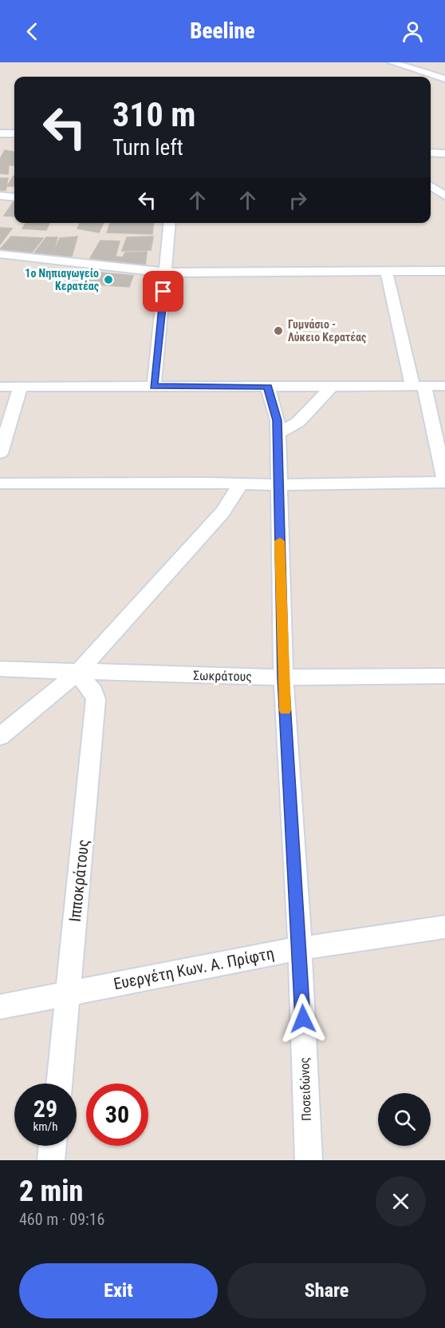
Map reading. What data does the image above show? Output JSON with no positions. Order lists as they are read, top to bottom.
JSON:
{
  "streets": {
    "street": [
      "Σωκράτους",
      "Ιπποκράτους",
      "Ευεργέτη Κων. Α. Πρίφτη",
      "Ποσειδώνος"
    ]
  },
  "crossings": [
    ["Σωκράτους", "Ιπποκράτους"],
    ["Σωκράτους", "Ποσειδώνος"],
    ["Ιπποκράτους", "Ευεργέτη Κων. Α. Πρίφτη"],
    ["Ευεργέτη Κων. Α. Πρίφτη", "Ποσειδώνος"]
  ],
  "places": ["1ο Νηπιαγωγείο Κερατέας", "Γυμνάσιο - Λύκειο Κερατέας"],
  "page": {
    "header": "Beeline",
    "turn": ["310 m", "Turn left"],
    "speed": "29 km/h",
    "limit": "30",
    "heading": ["2 min", "460 m · 09:16"],
    "buttons": ["Exit", "Share"]
  }
}
